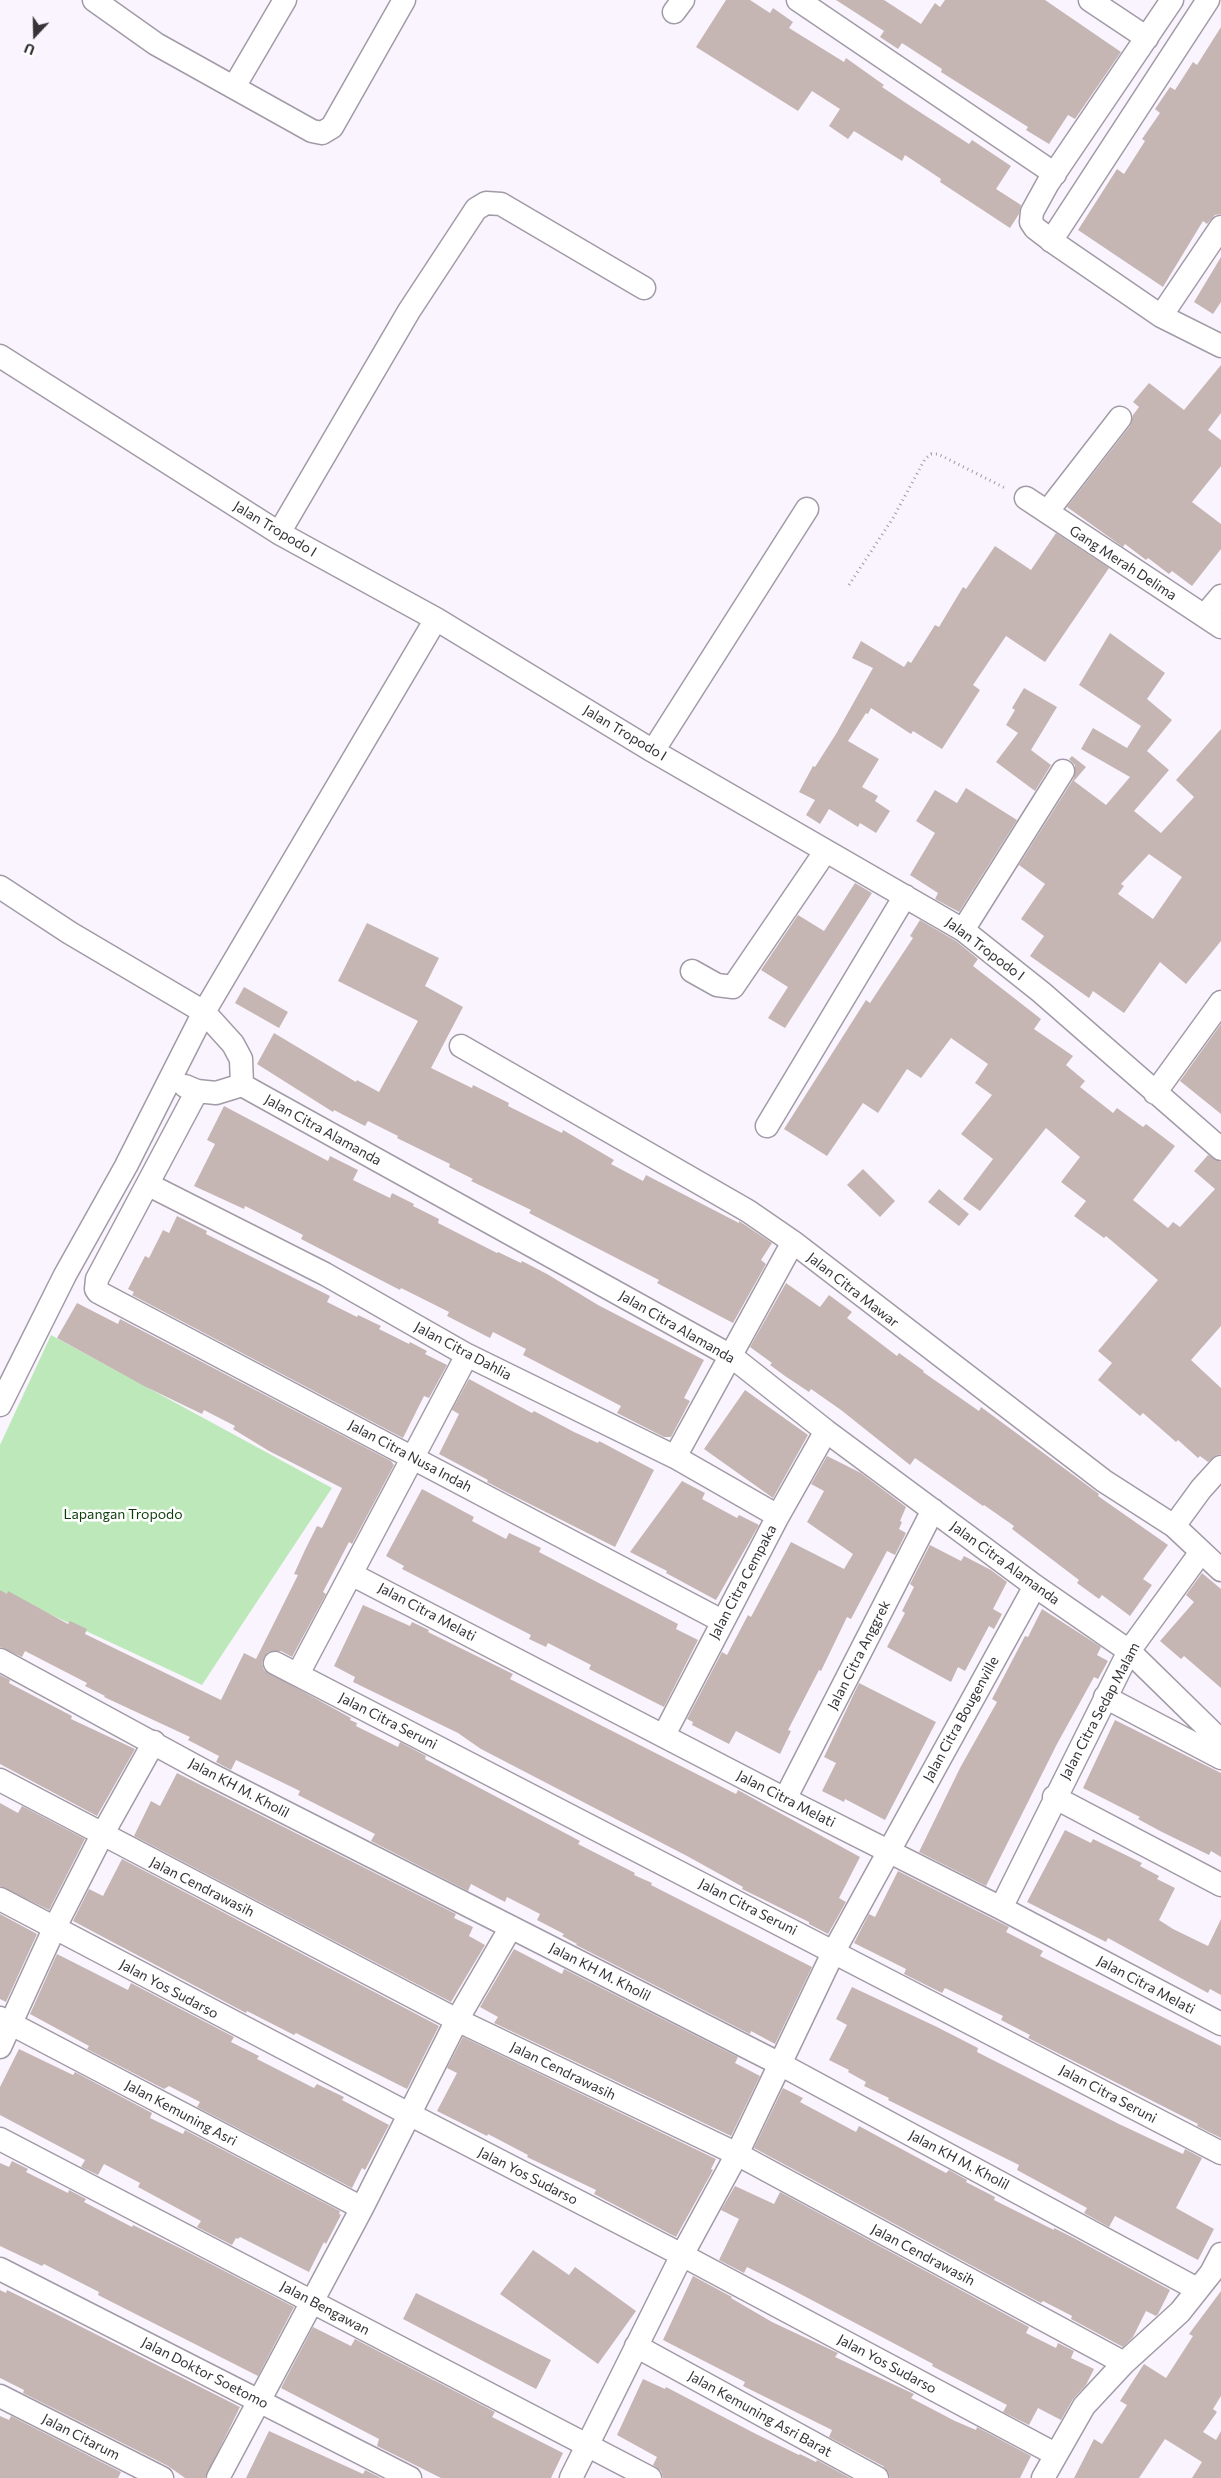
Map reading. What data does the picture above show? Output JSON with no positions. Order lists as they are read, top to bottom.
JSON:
{
  "streets": {
    "street": [
      "Jalan Tropodo I",
      "Gang Merah Delima",
      "Jalan Citra Alamanda",
      "Jalan Citra Mawar",
      "Jalan Citra Dahlia",
      "Jalan Citra Nusa Indah",
      "Jalan Citra Cempaka",
      "Jalan Citra Melati",
      "Jalan Citra Anggrek",
      "Jalan Citra Sedap Malam",
      "Jalan Citra Bougenville",
      "Jalan Citra Seruni",
      "Jalan KH M. Kholil",
      "Jalan Cendrawasih",
      "Jalan Yos Sudarso",
      "Jalan Kemuning Asri",
      "Jalan Bengawan",
      "Jalan Doktor Soetomo",
      "Jalan Kemuning Asri Barat",
      "Jalan Citarum"
    ]
  },
  "crossings": [
    ["Jalan Citra Alamanda", "Jalan Citra Cempaka"],
    ["Jalan Citra Alamanda", "Jalan Citra Anggrek"],
    ["Jalan Citra Alamanda", "Jalan Citra Sedap Malam"],
    ["Jalan Citra Alamanda", "Jalan Citra Bougenville"],
    ["Jalan Citra Mawar", "Jalan Citra Sedap Malam"],
    ["Jalan Citra Dahlia", "Jalan Citra Nusa Indah"],
    ["Jalan Citra Dahlia", "Jalan Citra Cempaka"],
    ["Jalan Citra Nusa Indah", "Jalan Citra Cempaka"],
    ["Jalan Citra Cempaka", "Jalan Citra Melati"],
    ["Jalan Citra Melati", "Jalan Citra Anggrek"],
    ["Jalan Citra Melati", "Jalan Citra Sedap Malam"],
    ["Jalan Citra Melati", "Jalan Citra Bougenville"],
    ["Jalan Citra Bougenville", "Jalan Citra Seruni"],
    ["Jalan Citra Bougenville", "Jalan KH M. Kholil"],
    ["Jalan Citra Bougenville", "Jalan Cendrawasih"],
    ["Jalan Citra Bougenville", "Jalan Yos Sudarso"],
    ["Jalan Citra Bougenville", "Jalan Bengawan"],
    ["Jalan Citra Bougenville", "Jalan Kemuning Asri Barat"]
  ],
  "parks": ["Lapangan Tropodo"],
  "north": "bottom"
}
